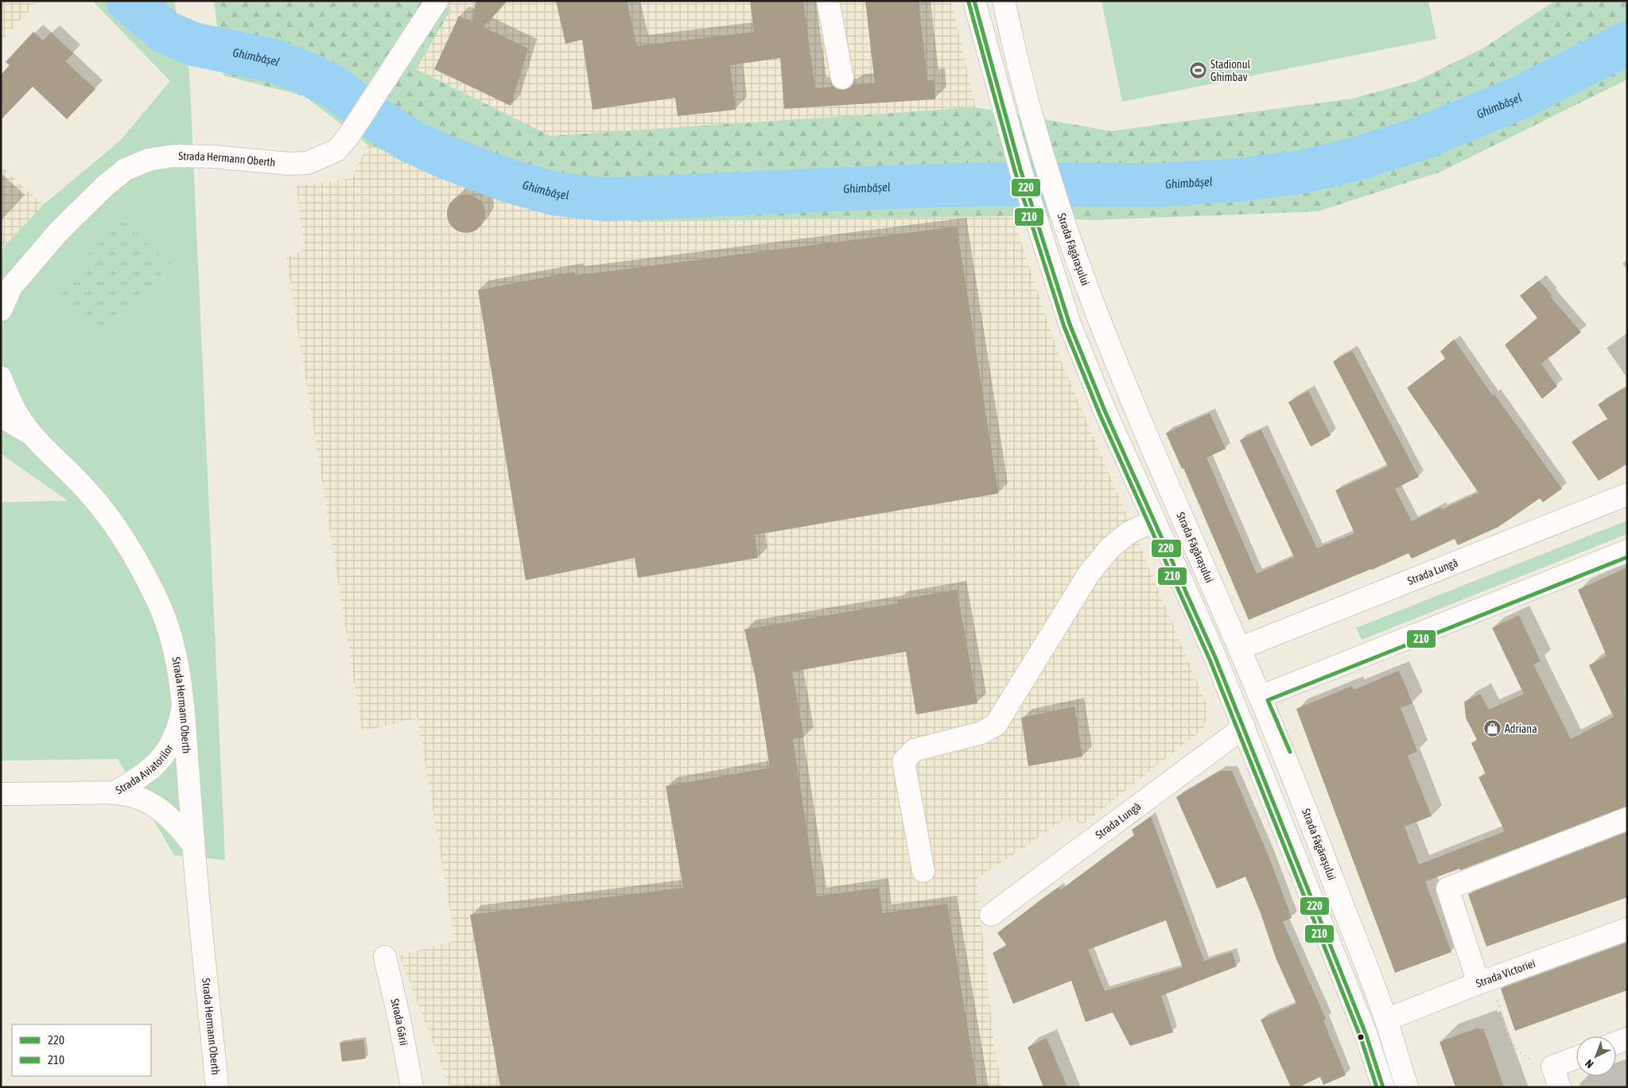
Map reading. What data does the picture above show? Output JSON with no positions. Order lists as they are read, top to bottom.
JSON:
{
  "streets": {
    "main road": [
      "Strada Hermann Oberth",
      "Strada Făgărașului",
      "Strada Lungă",
      "Strada Aviatorilor",
      "Strada Victoriei",
      "Strada Gării"
    ]
  },
  "crossings": [
    ["Strada Hermann Oberth", "Strada Aviatorilor"],
    ["Strada Făgărașului", "Strada Lungă"],
    ["Strada Făgărașului", "Strada Victoriei"]
  ],
  "water": ["Ghimbășel"],
  "places": {
    "sports": ["Stadionul Ghimbav"],
    "shop": ["Adriana"]
  },
  "lines": ["transit line 220", "transit line 210"],
  "legend": ["220", "210"],
  "north": "bottom left"
}
